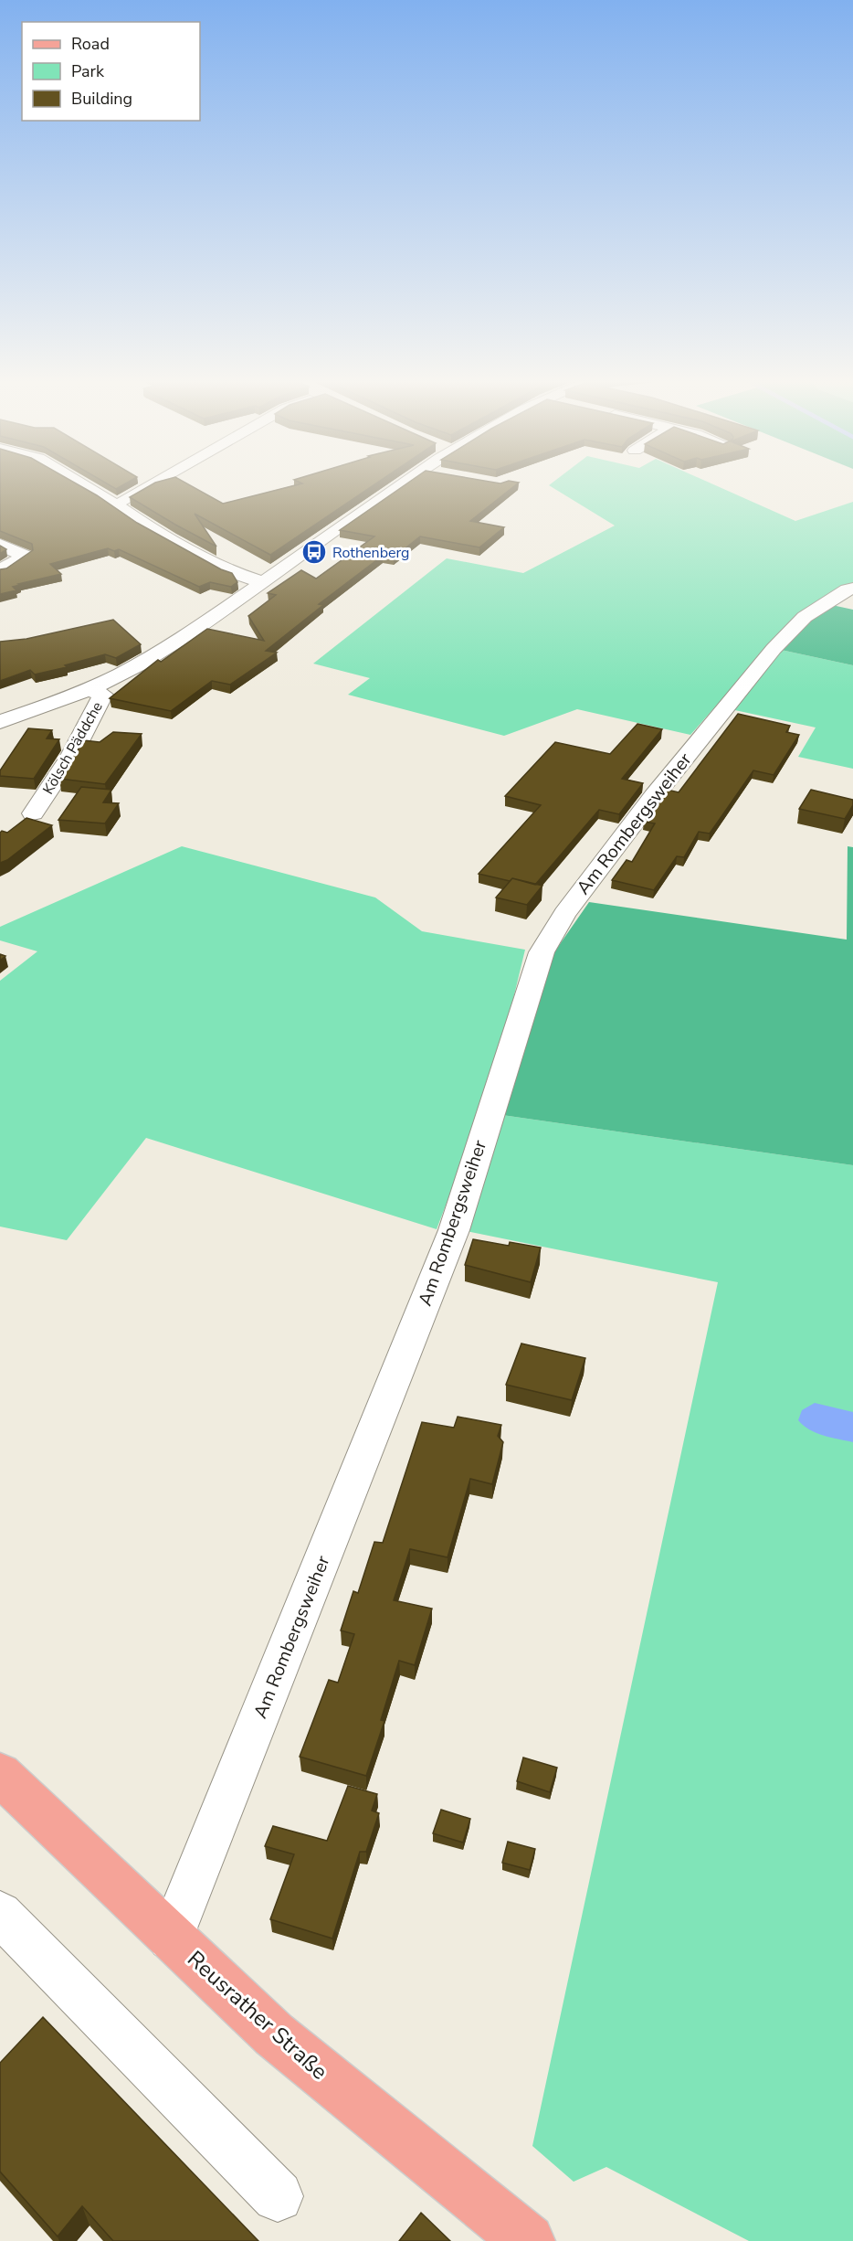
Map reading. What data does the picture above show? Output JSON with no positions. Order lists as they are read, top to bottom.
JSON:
{
  "streets": {
    "main road": ["Reusrather Straße"],
    "street": ["Kölsch Päddche", "Am Rombergsweiher"]
  },
  "crossings": [
    ["Am Rombergsweiher", "Reusrather Straße"]
  ],
  "places": {
    "bus stop": ["Rothenberg"]
  },
  "legend": ["Road", "Park", "Building"]
}
